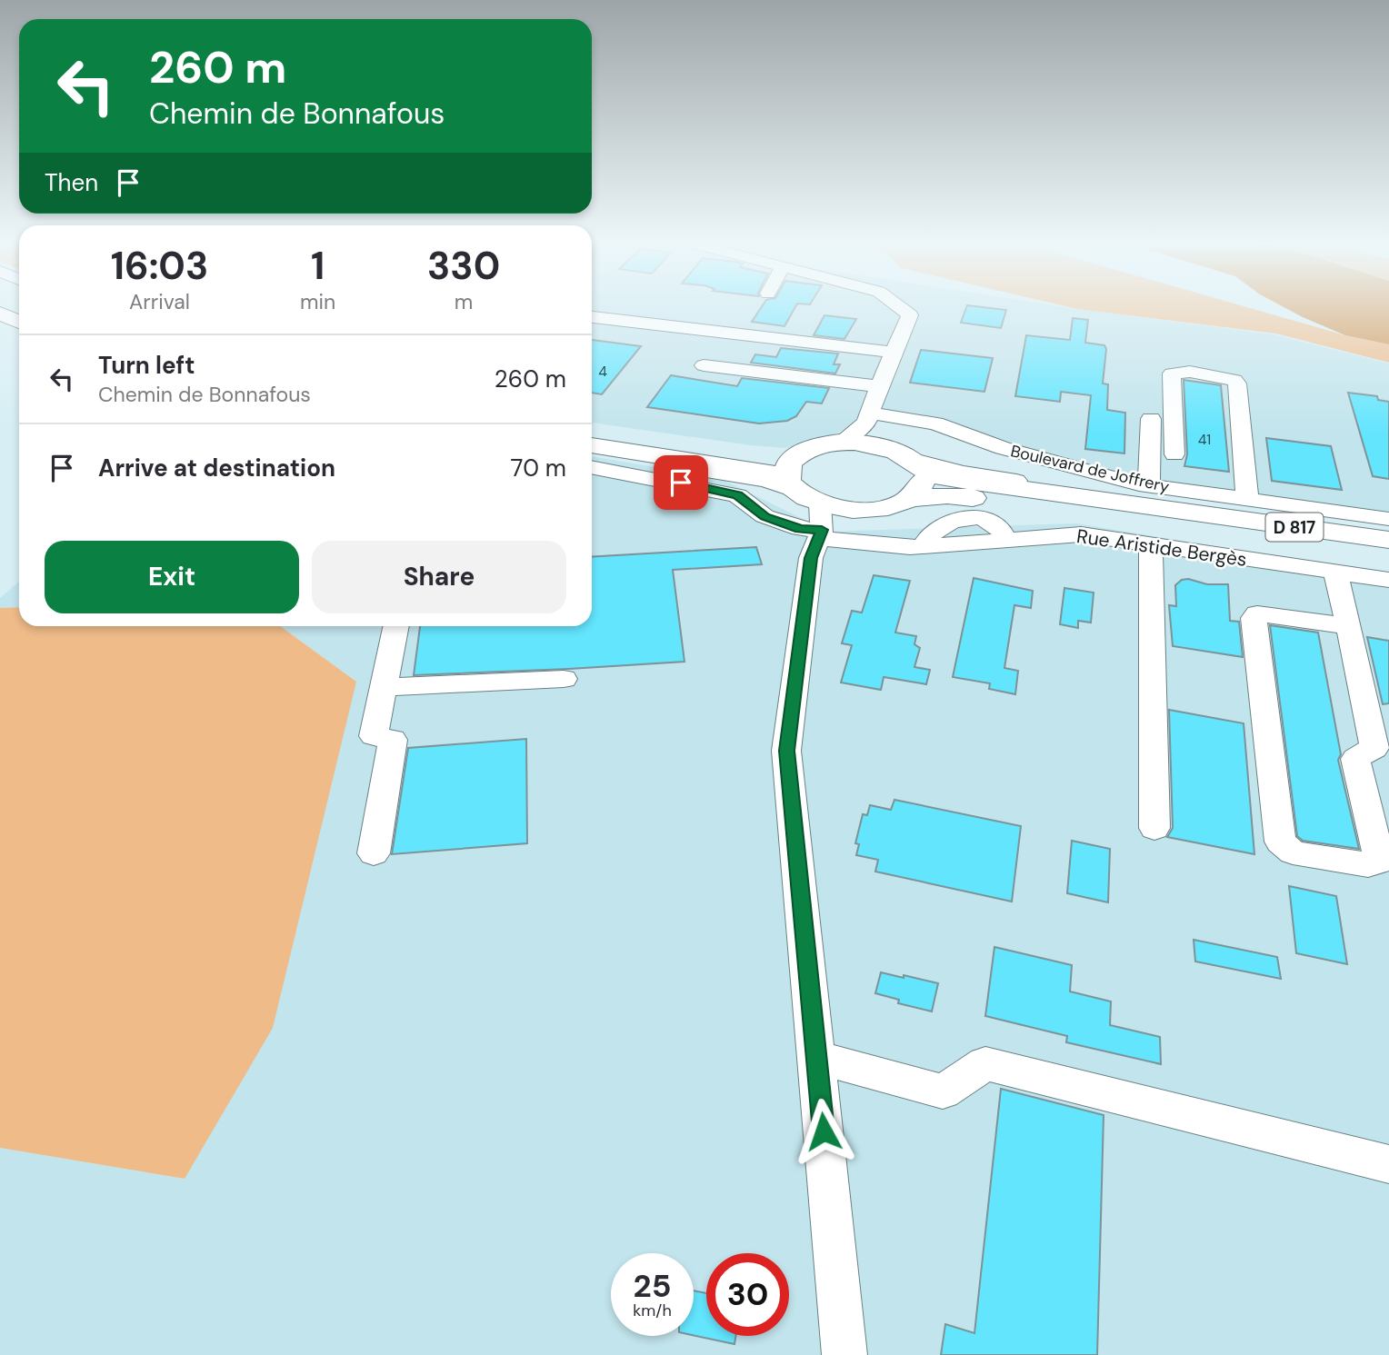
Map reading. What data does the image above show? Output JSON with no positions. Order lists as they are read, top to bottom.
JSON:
{
  "streets": {
    "main road": ["D 817"],
    "street": ["Boulevard de Joffrery", "Rue Aristide Bergès"]
  },
  "house_numbers": ["4", "41"],
  "page": {
    "turn": ["260 m", "Chemin de Bonnafous"],
    "then": "Then",
    "eta": [
      "16:03",
      "Arrival",
      "1",
      "min",
      "330",
      "m"
    ],
    "list": [
      {
        "name": "Turn left",
        "note": "Chemin de Bonnafous",
        "value": "260 m"
      },
      {
        "name": "Arrive at destination",
        "value": "70 m"
      }
    ],
    "buttons": ["Exit", "Share"],
    "speed": "25 km/h",
    "limit": "30"
  }
}
